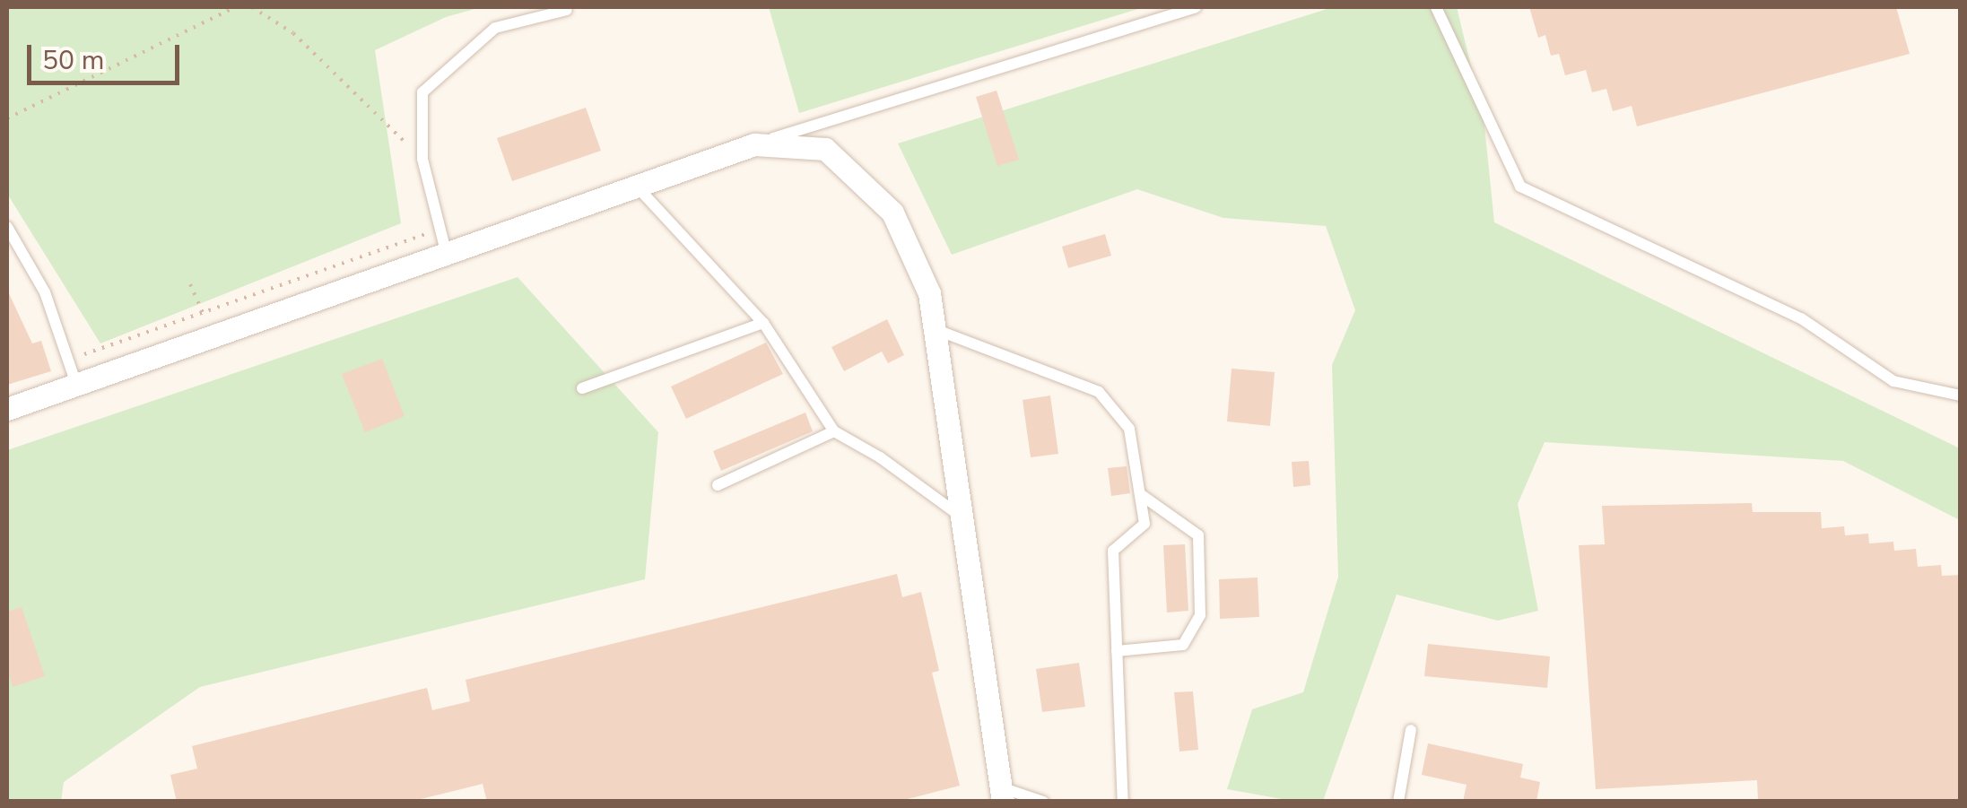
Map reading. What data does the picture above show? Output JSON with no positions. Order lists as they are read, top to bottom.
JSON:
{
  "scale_bar": "50 m"
}
